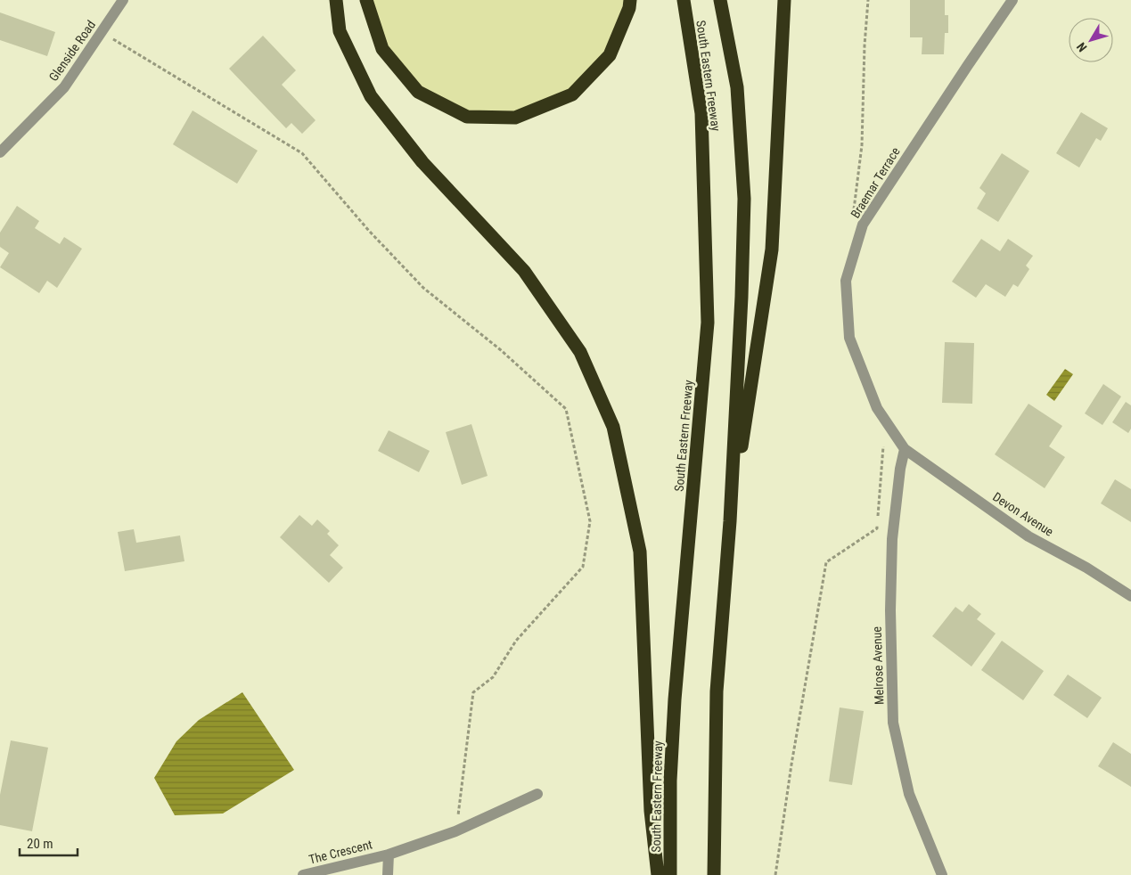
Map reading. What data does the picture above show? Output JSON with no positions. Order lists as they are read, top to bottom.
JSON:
{
  "streets": {
    "highway": ["South Eastern Freeway"],
    "street": [
      "Glenside Road",
      "Braemar Terrace",
      "Devon Avenue",
      "Melrose Avenue",
      "The Crescent"
    ]
  },
  "crossings": [
    ["Braemar Terrace", "Devon Avenue"],
    ["Braemar Terrace", "Melrose Avenue"],
    ["Devon Avenue", "Melrose Avenue"]
  ],
  "scale_bar": "20 m",
  "north": "bottom left"
}
